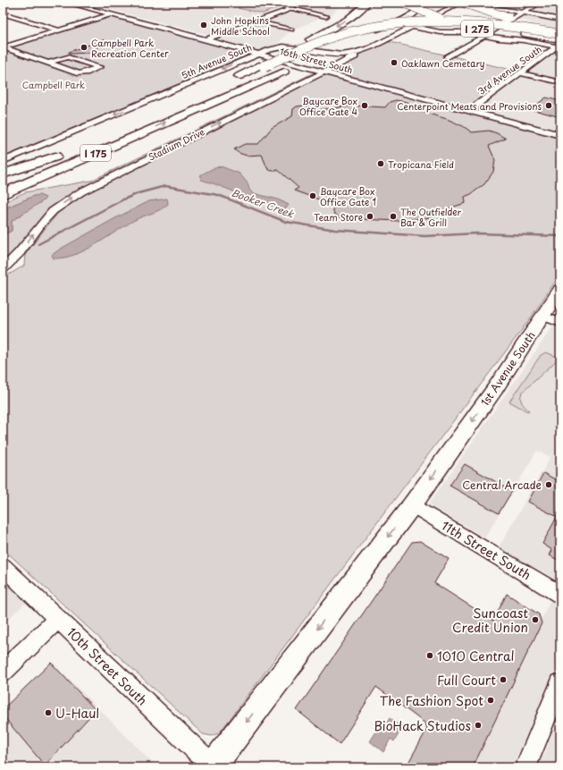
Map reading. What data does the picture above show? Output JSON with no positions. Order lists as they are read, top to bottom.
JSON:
{
  "streets": {
    "highway": ["I 275", "I 175"],
    "main road": ["1st Avenue South"],
    "street": [
      "16th Street South",
      "5th Avenue South",
      "3rd Avenue South",
      "Stadium Drive",
      "11th Street South",
      "10th Street South"
    ]
  },
  "crossings": [
    ["I 275", "5th Avenue South"],
    ["I 275", "3rd Avenue South"],
    ["16th Street South", "5th Avenue South"],
    ["16th Street South", "3rd Avenue South"],
    ["16th Street South", "Stadium Drive"],
    ["5th Avenue South", "Stadium Drive"],
    ["1st Avenue South", "11th Street South"],
    ["1st Avenue South", "10th Street South"]
  ],
  "one_way": ["Stadium Drive", "1st Avenue South"],
  "water": ["Booker Creek"],
  "parks": ["Campbell Park"],
  "places": [
    "John Hopkins Middle School",
    "Campbell Park Recreation Center",
    "Oaklawn Cemetary",
    "Baycare Box Office Gate 4",
    "Centerpoint Meats and Provisions",
    "Tropicana Field",
    "Baycare Box Office Gate 1",
    "Team Store",
    "The Outfielder Bar & Grill",
    "Central Arcade",
    "Suncoast Credit Union",
    "1010 Central",
    "Full Court",
    "The Fashion Spot",
    "U-Haul",
    "BioHack Studios"
  ]
}
